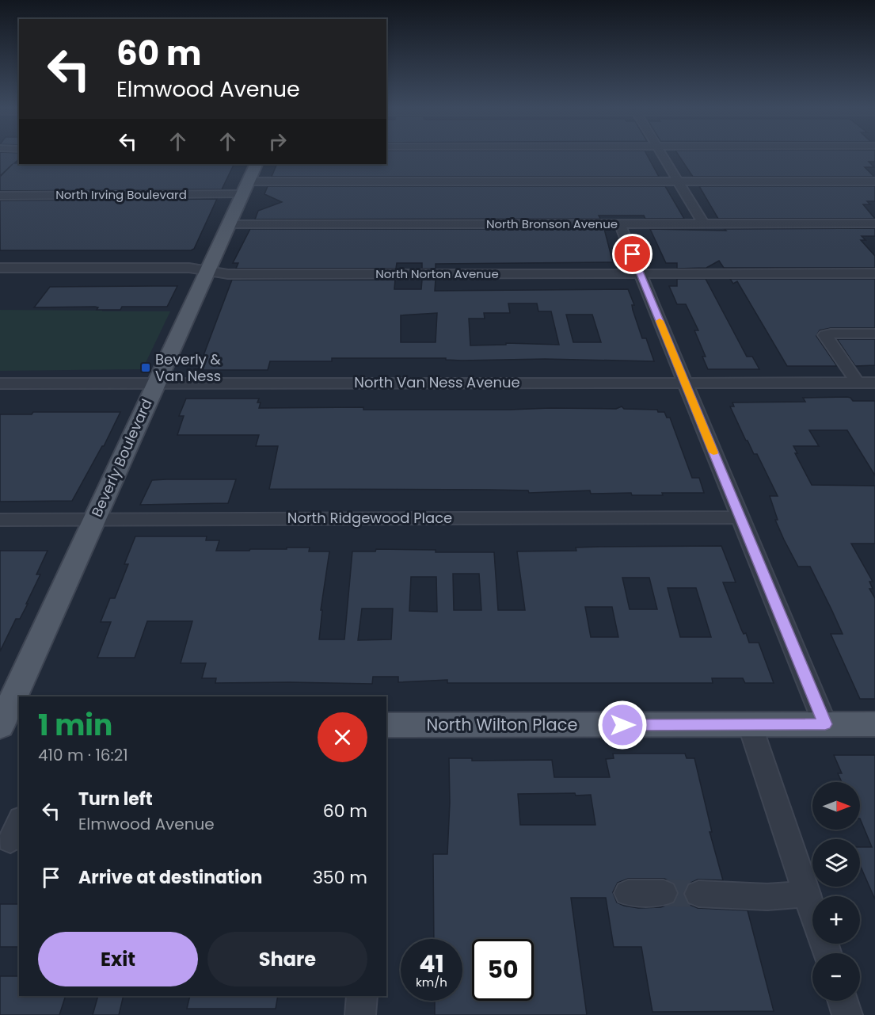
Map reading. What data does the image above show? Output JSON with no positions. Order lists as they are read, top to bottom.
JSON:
{
  "streets": {
    "main road": ["Beverly Boulevard", "North Wilton Place"],
    "street": [
      "North Irving Boulevard",
      "North Bronson Avenue",
      "North Norton Avenue",
      "North Van Ness Avenue",
      "North Ridgewood Place"
    ]
  },
  "crossings": [
    ["North Irving Boulevard", "Beverly Boulevard"],
    ["North Bronson Avenue", "Beverly Boulevard"],
    ["North Norton Avenue", "Beverly Boulevard"],
    ["North Van Ness Avenue", "Beverly Boulevard"],
    ["Beverly Boulevard", "North Ridgewood Place"]
  ],
  "places": {
    "transit": ["Beverly & Van Ness"]
  },
  "north": "right",
  "page": {
    "turn": ["60 m", "Elmwood Avenue"],
    "heading": ["1 min", "410 m · 16:21"],
    "list": [
      {
        "name": "Turn left",
        "note": "Elmwood Avenue",
        "value": "60 m"
      },
      {
        "name": "Arrive at destination",
        "value": "350 m"
      }
    ],
    "map_buttons": ["+", "−"],
    "buttons": ["Exit", "Share"],
    "speed": "41 km/h",
    "limit": "50"
  }
}
